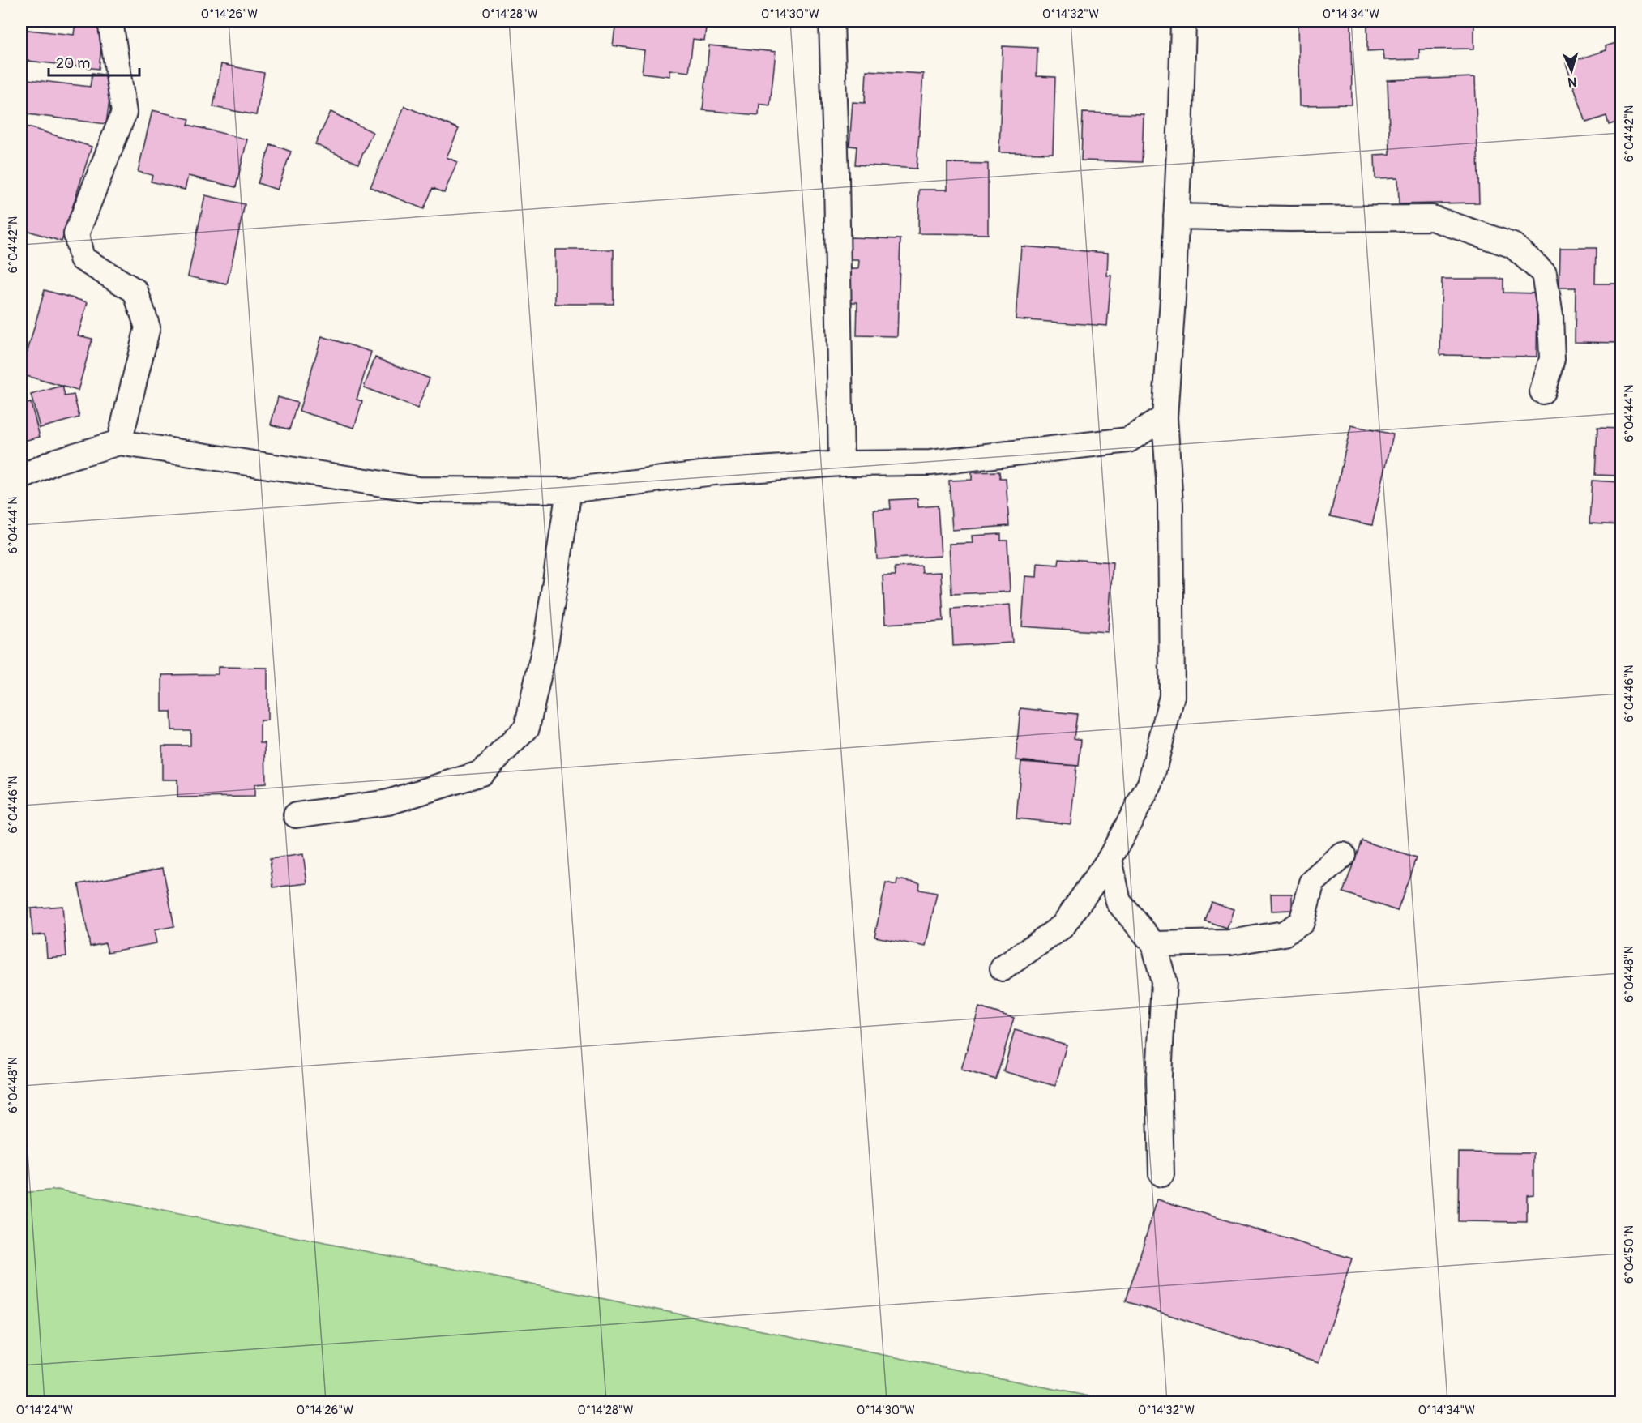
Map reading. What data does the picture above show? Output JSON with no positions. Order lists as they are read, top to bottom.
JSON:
{
  "scale_bar": "20 m",
  "north": "bottom",
  "coordinates": [
    "0°14'26\"W",
    "0°14'28\"W",
    "0°14'30\"W",
    "0°14'32\"W",
    "0°14'34\"W",
    "6°04'42\"N",
    "6°04'44\"N",
    "6°04'46\"N",
    "6°04'48\"N",
    "6°04'50\"N",
    "0°14'24\"W"
  ]
}
